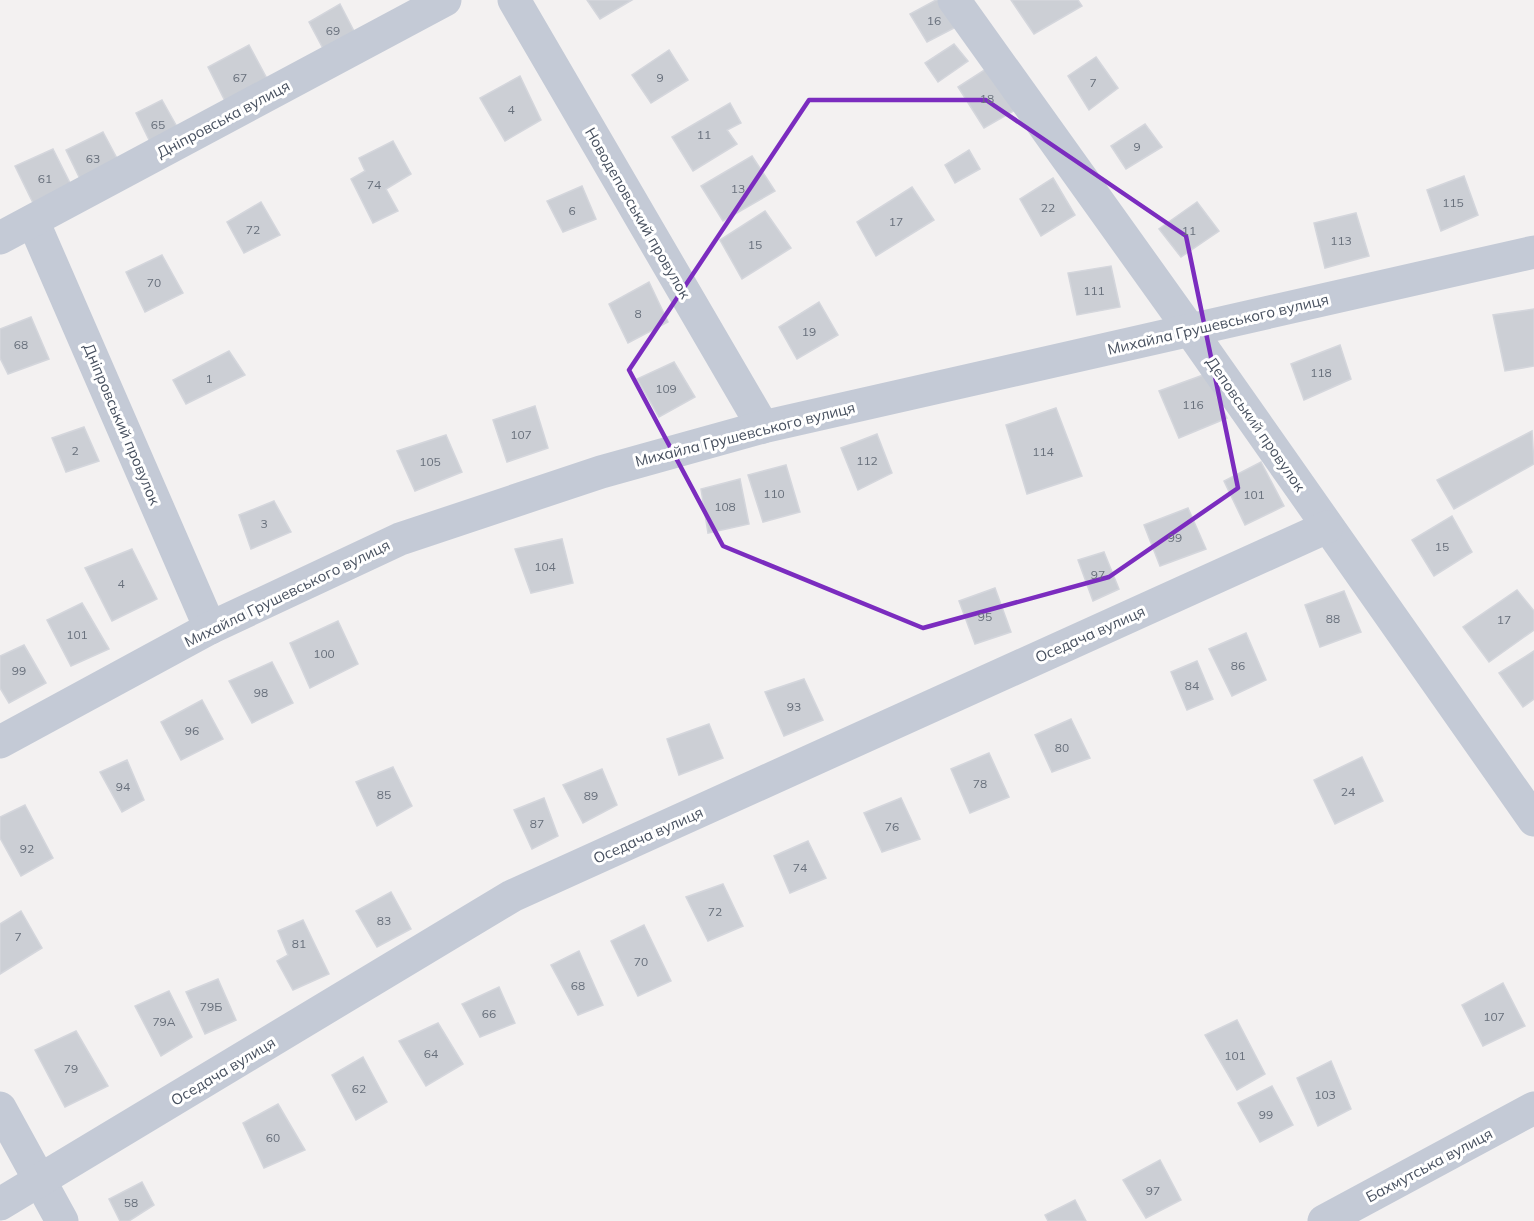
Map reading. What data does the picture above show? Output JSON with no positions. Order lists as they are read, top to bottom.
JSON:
{
  "streets": {
    "street": [
      "Дніпровська вулиця",
      "Новодеповський провулок",
      "Михайла Грушевського вулиця",
      "Дніпровський провулок",
      "Деповський провулок",
      "Оседача вулиця",
      "Бахмутська вулиця"
    ]
  },
  "crossings": [
    ["Дніпровська вулиця", "Дніпровський провулок"],
    ["Новодеповський провулок", "Михайла Грушевського вулиця"],
    ["Михайла Грушевського вулиця", "Дніпровський провулок"],
    ["Михайла Грушевського вулиця", "Деповський провулок"],
    ["Деповський провулок", "Оседача вулиця"]
  ],
  "house_numbers": [
    "16",
    "69",
    "67",
    "9",
    "7",
    "18",
    "4",
    "65",
    "11",
    "9",
    "63",
    "61",
    "74",
    "13",
    "115",
    "22",
    "6",
    "17",
    "72",
    "11",
    "113",
    "15",
    "70",
    "111",
    "8",
    "19",
    "68",
    "118",
    "1",
    "109",
    "116",
    "107",
    "2",
    "114",
    "112",
    "105",
    "110",
    "101",
    "108",
    "3",
    "99",
    "15",
    "104",
    "97",
    "4",
    "95",
    "88",
    "17",
    "101",
    "100",
    "86",
    "99",
    "84",
    "98",
    "93",
    "96",
    "80",
    "78",
    "94",
    "24",
    "85",
    "89",
    "87",
    "76",
    "92",
    "74",
    "72",
    "83",
    "7",
    "81",
    "70",
    "68",
    "79Б",
    "66",
    "107",
    "79А",
    "64",
    "101",
    "79",
    "62",
    "103",
    "99",
    "60",
    "97",
    "58"
  ]
}
